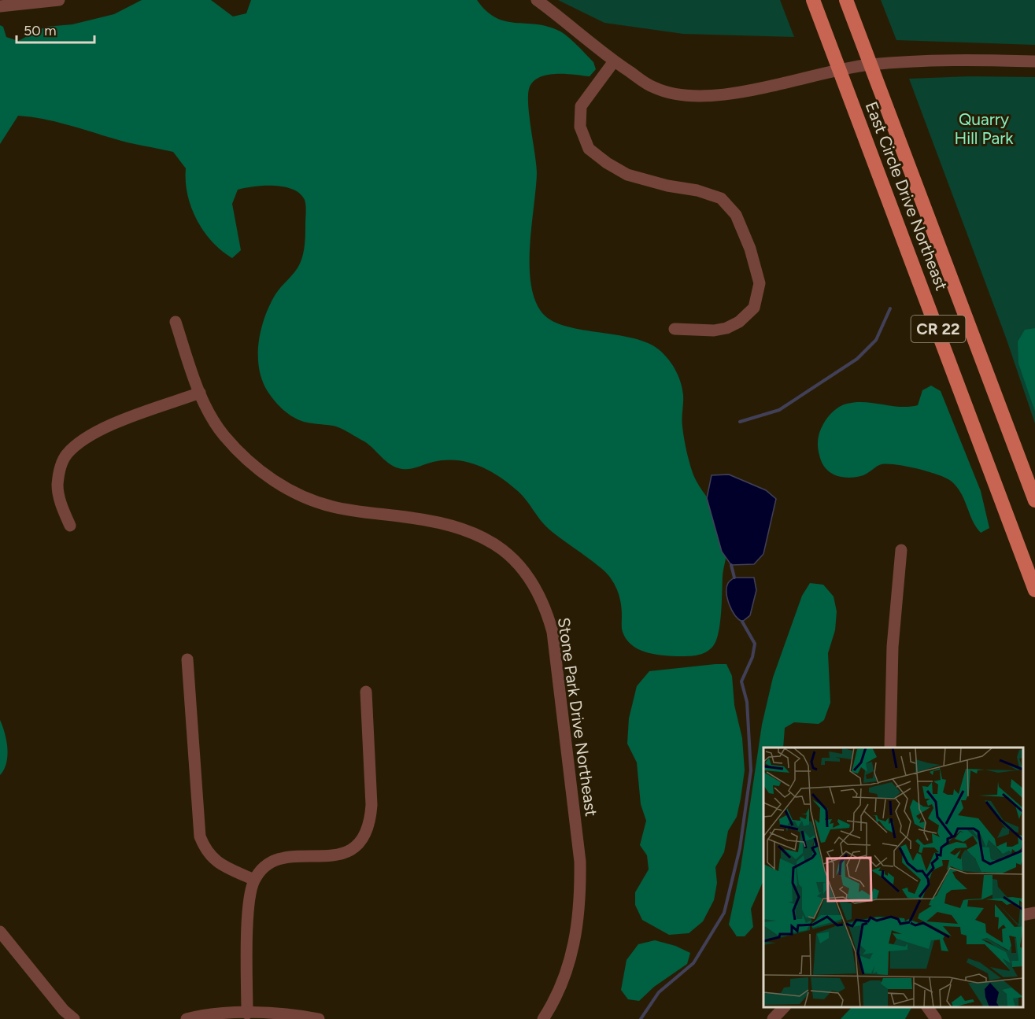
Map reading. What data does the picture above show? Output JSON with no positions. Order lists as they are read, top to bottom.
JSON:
{
  "streets": {
    "main road": ["East Circle Drive Northeast", "CR 22"],
    "street": ["Stone Park Drive Northeast"]
  },
  "parks": ["Quarry Hill Park"],
  "scale_bar": "50 m"
}
